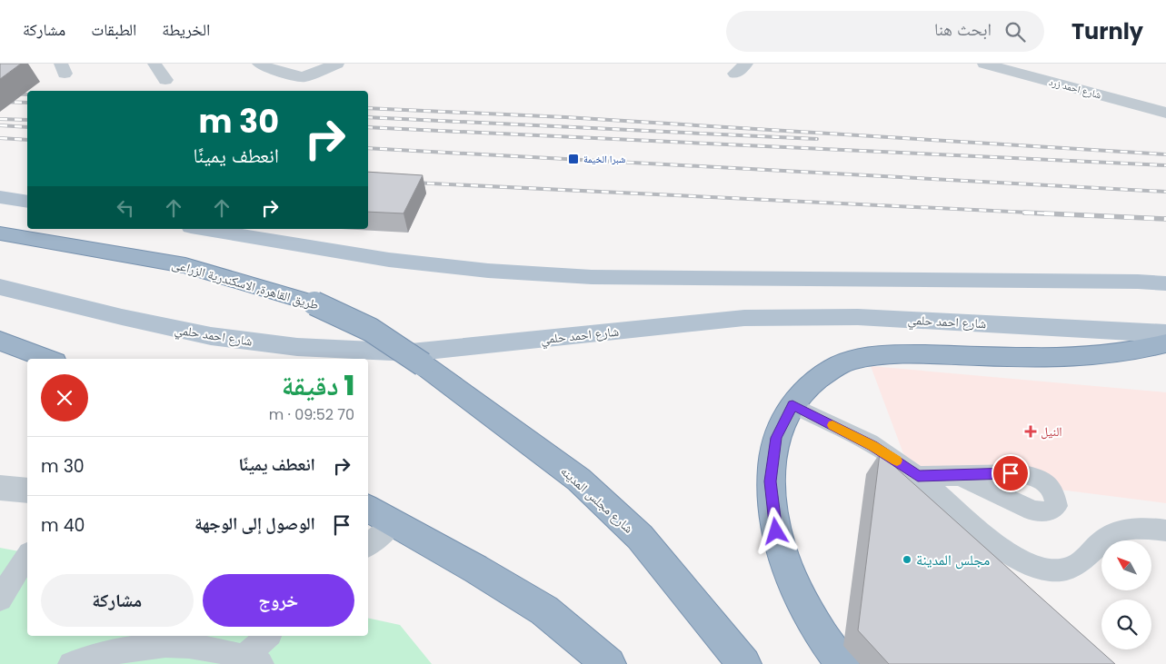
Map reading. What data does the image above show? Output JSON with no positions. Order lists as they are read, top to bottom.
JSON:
{
  "streets": {
    "highway": ["طريق القاهرة, الاسكندرية الزراعى", "شارع مجلس المدينه"],
    "main road": ["شارع احمد حلمي"],
    "street": ["شارع احمد زرد"]
  },
  "crossings": [
    ["طريق القاهرة, الاسكندرية الزراعى", "شارع مجلس المدينه"]
  ],
  "places": {
    "transit": ["شبرا الخيمة"],
    "health": ["النيل"],
    "other": ["مجلس المدينة"]
  },
  "north": "top left",
  "page": {
    "header": "Turnly",
    "search": "ابحث هنا",
    "nav": ["الخريطة", "الطبقات", "مشاركة"],
    "turn": ["30 m", "انعطف يمينًا"],
    "heading": ["1 دقيقة", "70 m · 09:52"],
    "list": [
      {
        "name": "انعطف يمينًا",
        "value": "30 m"
      },
      {
        "name": "الوصول إلى الوجهة",
        "value": "40 m"
      }
    ],
    "buttons": ["خروج", "مشاركة"]
  }
}
